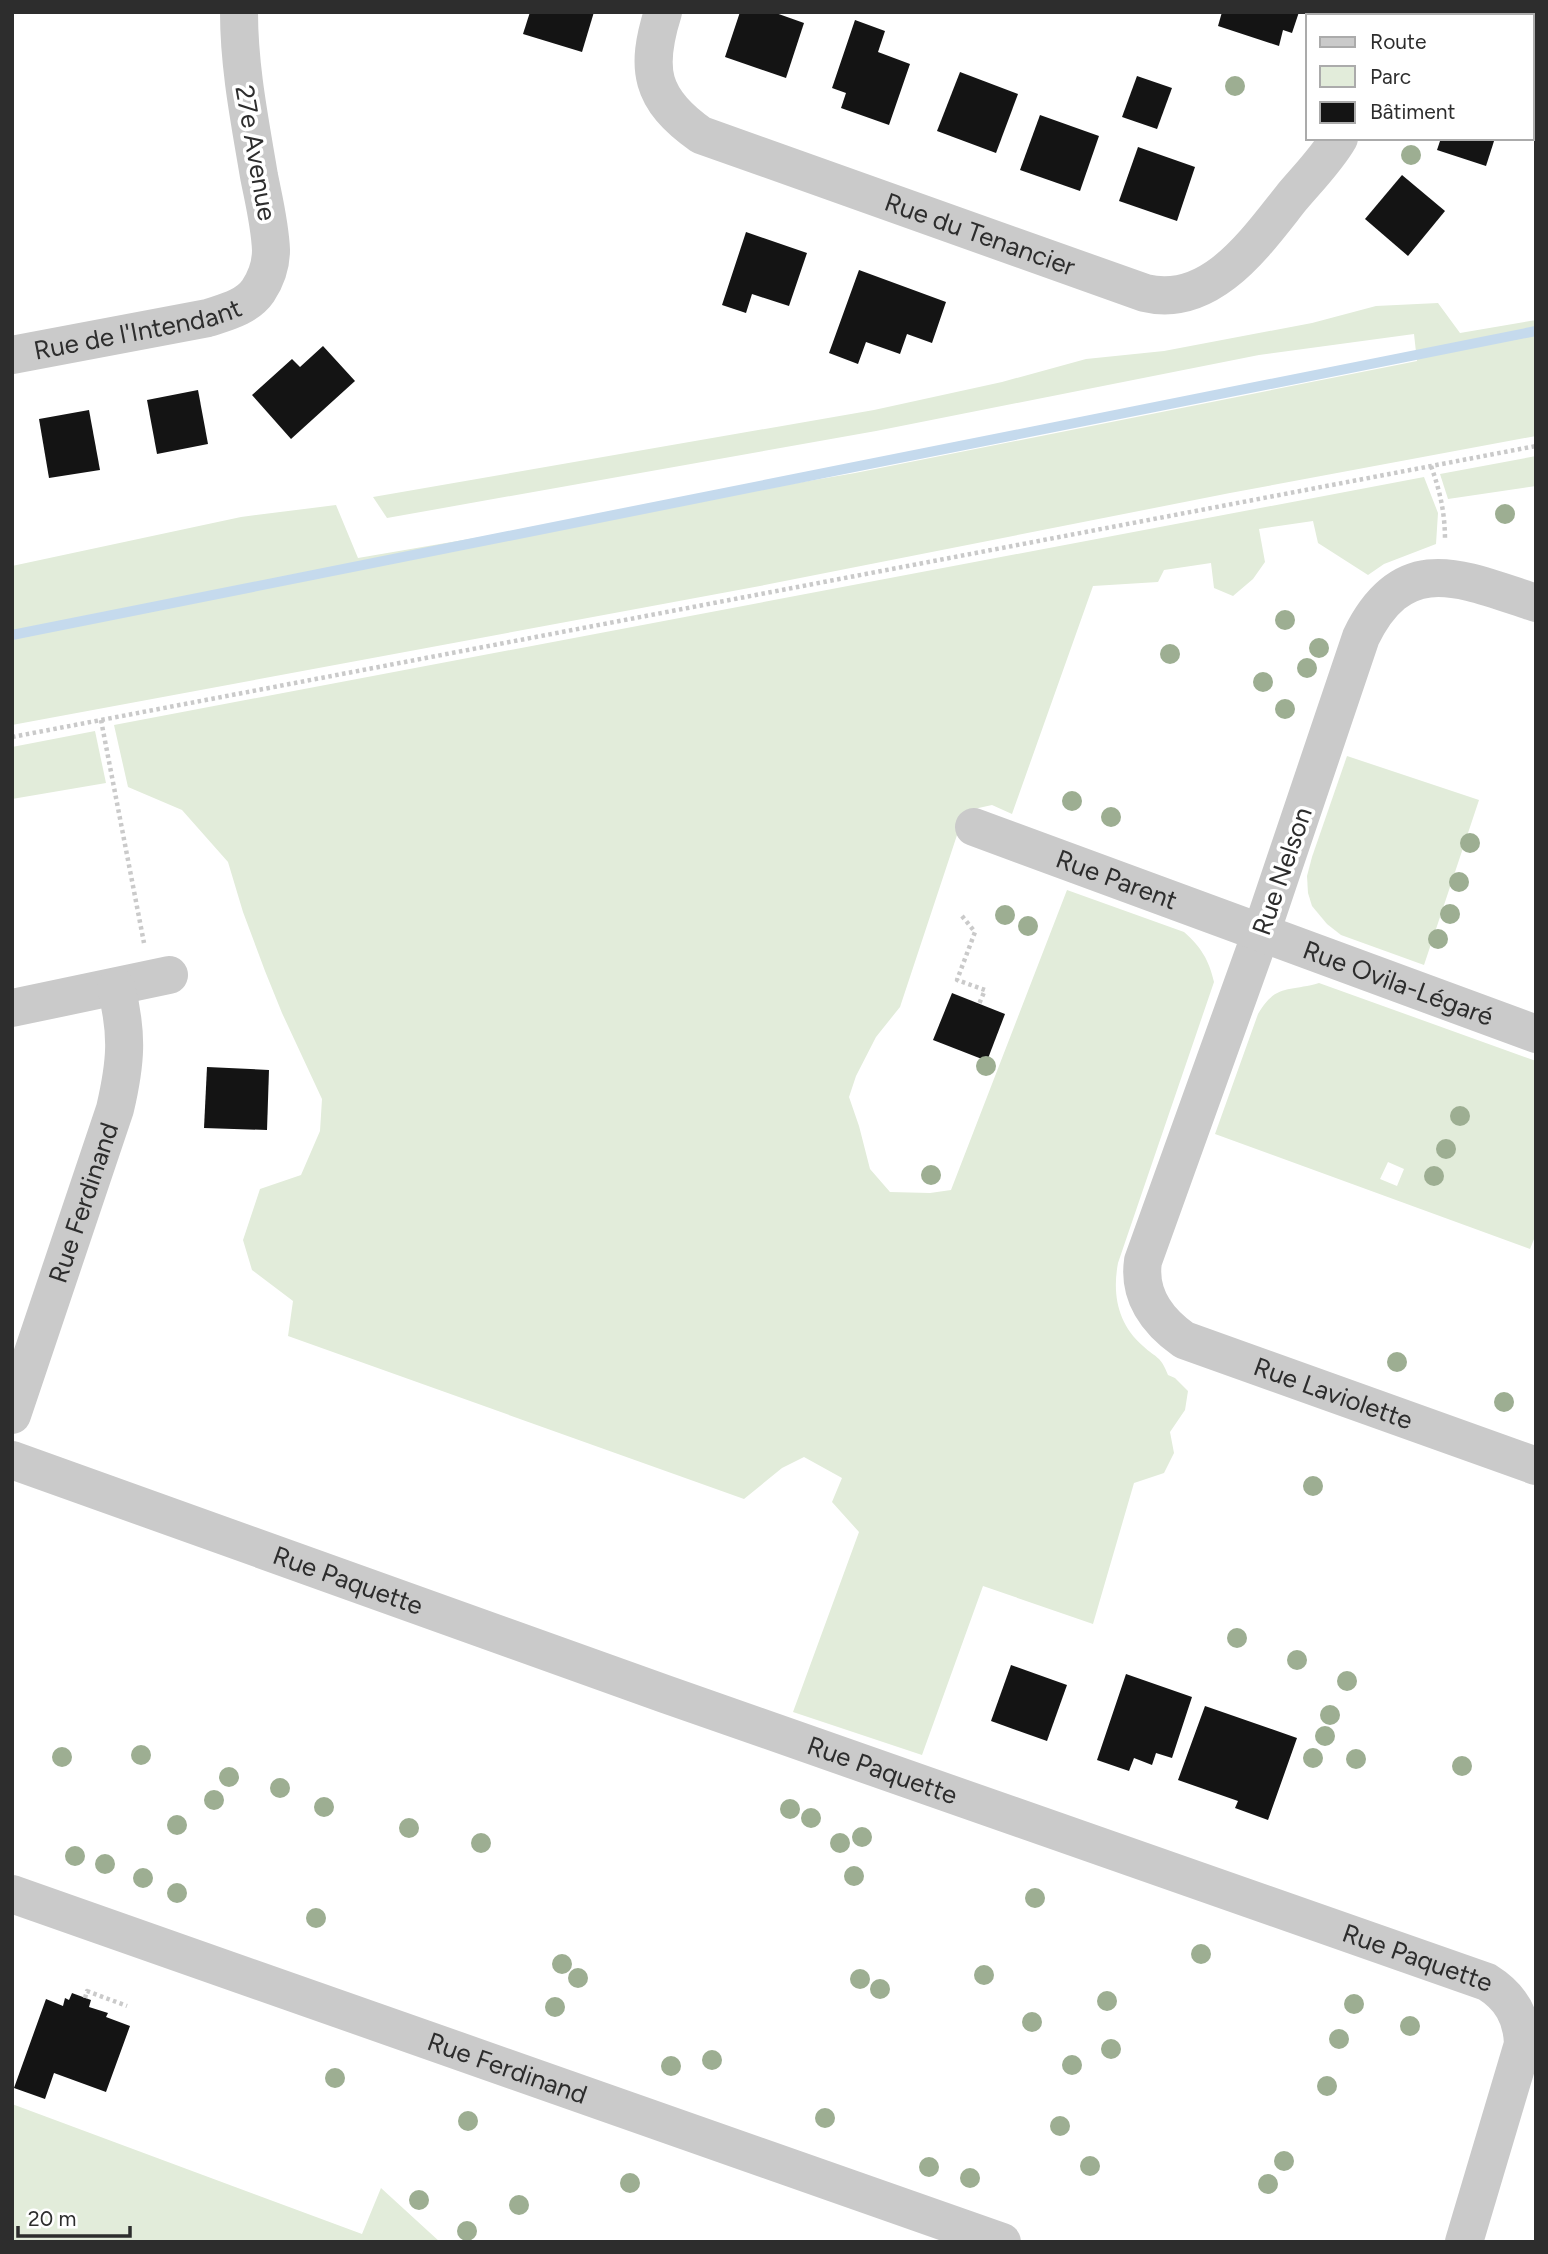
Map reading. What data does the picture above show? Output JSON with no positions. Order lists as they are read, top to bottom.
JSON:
{
  "streets": {
    "street": [
      "27e Avenue",
      "Rue du Tenancier",
      "Rue de l'Intendant",
      "Rue Nelson",
      "Rue Parent",
      "Rue Ovila-Légaré",
      "Rue Ferdinand",
      "Rue Laviolette",
      "Rue Paquette"
    ]
  },
  "crossings": [
    ["27e Avenue", "Rue de l'Intendant"],
    ["Rue Nelson", "Rue Parent"],
    ["Rue Nelson", "Rue Ovila-Légaré"],
    ["Rue Nelson", "Rue Laviolette"],
    ["Rue Parent", "Rue Ovila-Légaré"]
  ],
  "legend": ["Route", "Parc", "Bâtiment"],
  "scale_bar": "20 m"
}
